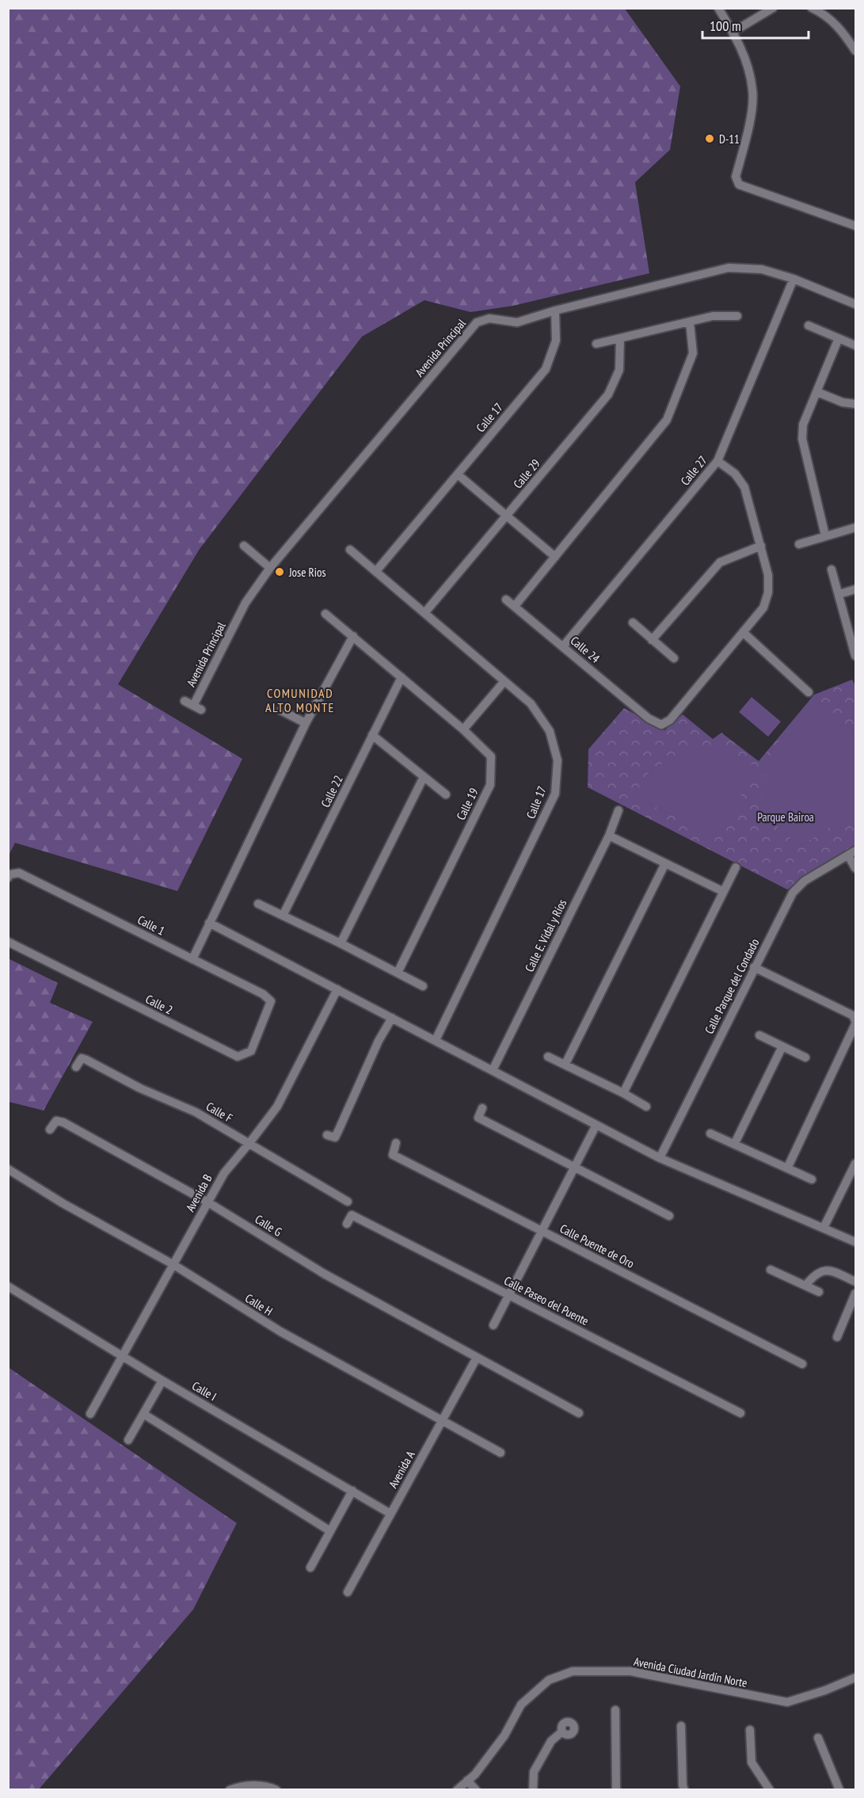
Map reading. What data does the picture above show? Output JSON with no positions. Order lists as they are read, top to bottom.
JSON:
{
  "streets": {
    "street": [
      "Avenida Principal",
      "Calle 17",
      "Calle 27",
      "Calle 29",
      "Calle 24",
      "Calle 22",
      "Calle 19",
      "Calle 1",
      "Calle E. Vidal y Ríos",
      "Calle Parque del Condado",
      "Calle 2",
      "Calle F",
      "Avenida B",
      "Calle G",
      "Calle Puente de Oro",
      "Calle Paseo del Puente",
      "Calle H",
      "Calle I",
      "Avenida A",
      "Avenida Ciudad Jardín Norte"
    ]
  },
  "crossings": [
    ["Avenida Principal", "Calle 17"],
    ["Avenida Principal", "Calle 27"],
    ["Calle 17", "Calle 29"],
    ["Calle 27", "Calle 24"],
    ["Calle 22", "Calle 19"],
    ["Calle 1", "Calle 2"],
    ["Calle F", "Avenida B"],
    ["Avenida B", "Calle G"],
    ["Avenida B", "Calle H"],
    ["Avenida B", "Calle I"],
    ["Calle G", "Avenida A"],
    ["Calle H", "Avenida A"],
    ["Calle I", "Avenida A"]
  ],
  "districts": ["COMUNIDAD ALTO MONTE"],
  "parks": ["Parque Bairoa"],
  "places": ["D-11", "Jose Rios"],
  "scale_bar": "100 m"
}
